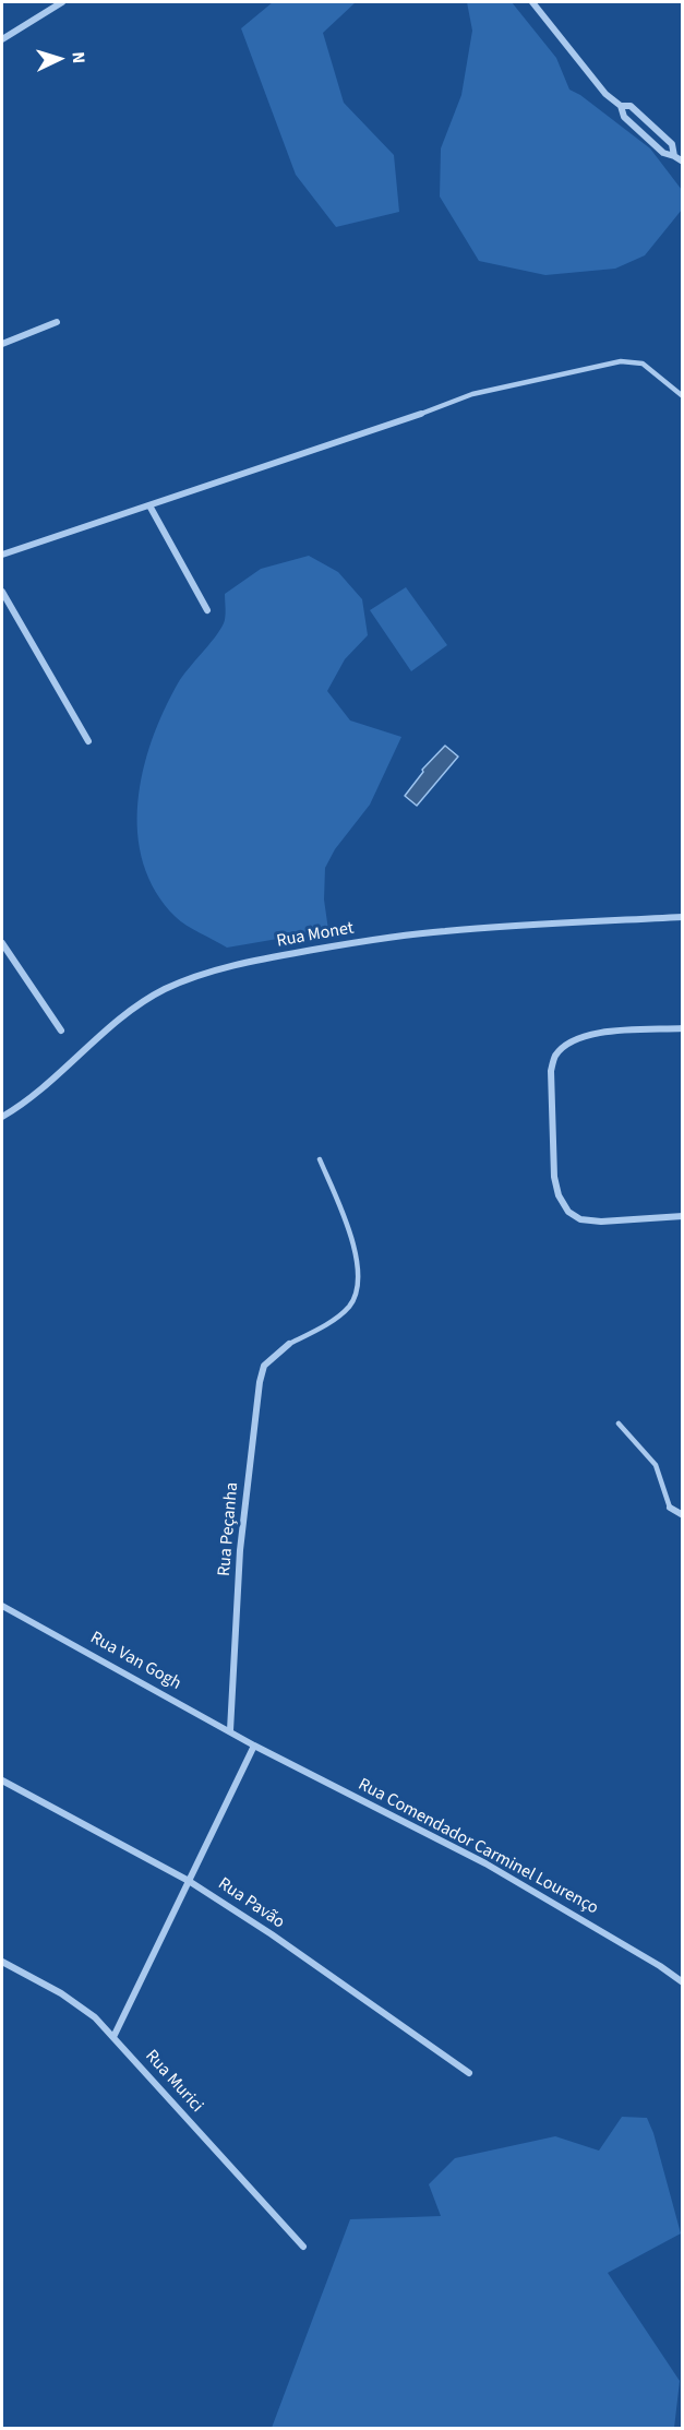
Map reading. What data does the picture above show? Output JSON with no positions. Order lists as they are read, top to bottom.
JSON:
{
  "streets": {
    "street": [
      "Rua Monet",
      "Rua Peçanha",
      "Rua Van Gogh",
      "Rua Comendador Carminel Lourenço",
      "Rua Pavão",
      "Rua Murici"
    ]
  },
  "crossings": [
    ["Rua Peçanha", "Rua Van Gogh"],
    ["Rua Van Gogh", "Rua Comendador Carminel Lourenço"]
  ],
  "north": "right"
}
